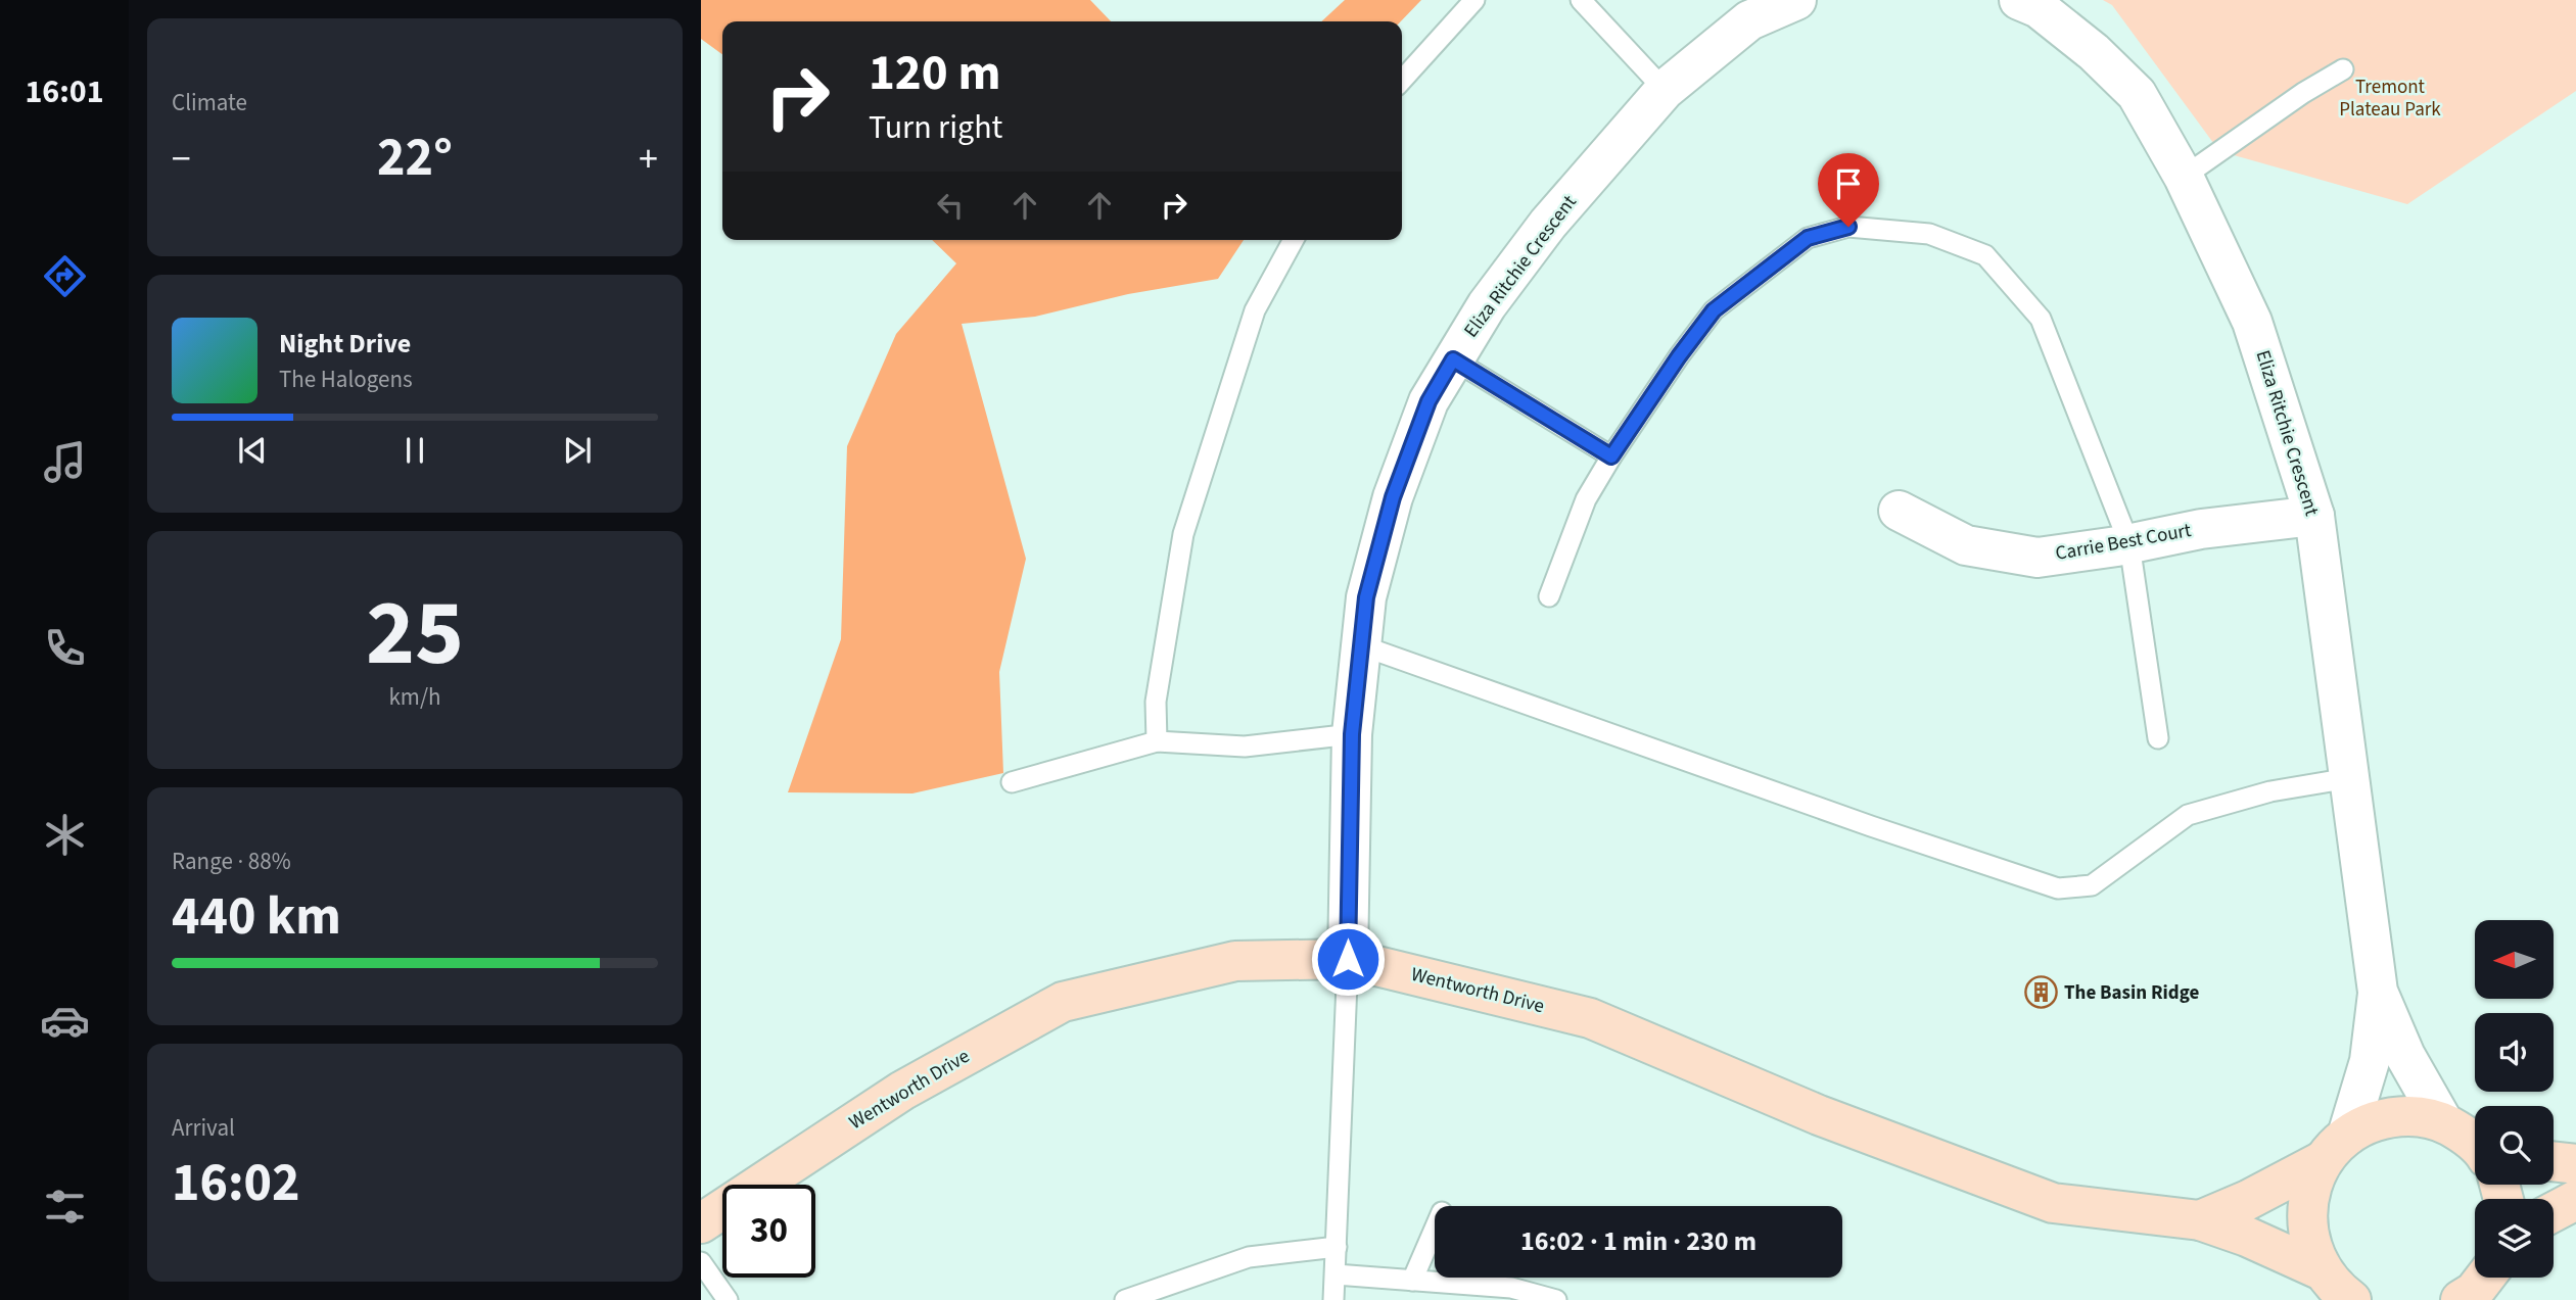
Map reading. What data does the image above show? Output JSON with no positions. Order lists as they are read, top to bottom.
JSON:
{
  "streets": {
    "street": ["Eliza Ritchie Crescent", "Carrie Best Court", "Wentworth Drive"]
  },
  "crossings": [
    ["Eliza Ritchie Crescent", "Carrie Best Court"],
    ["Eliza Ritchie Crescent", "Wentworth Drive"]
  ],
  "parks": ["Tremont Plateau Park"],
  "places": {
    "building": ["The Basin Ridge"]
  },
  "north": "left",
  "page": {
    "tabs": "16:01",
    "tile": [
      "Climate",
      ["25", "km/h"],
      ["Range · 88%", "440 km"],
      ["Arrival", "16:02"]
    ],
    "turn": ["120 m", "Turn right"],
    "heat": ["−", "22°", "+"],
    "song": ["Night Drive", "The Halogens"],
    "limit": "30",
    "trip": "16:02 · 1 min · 230 m"
  }
}
